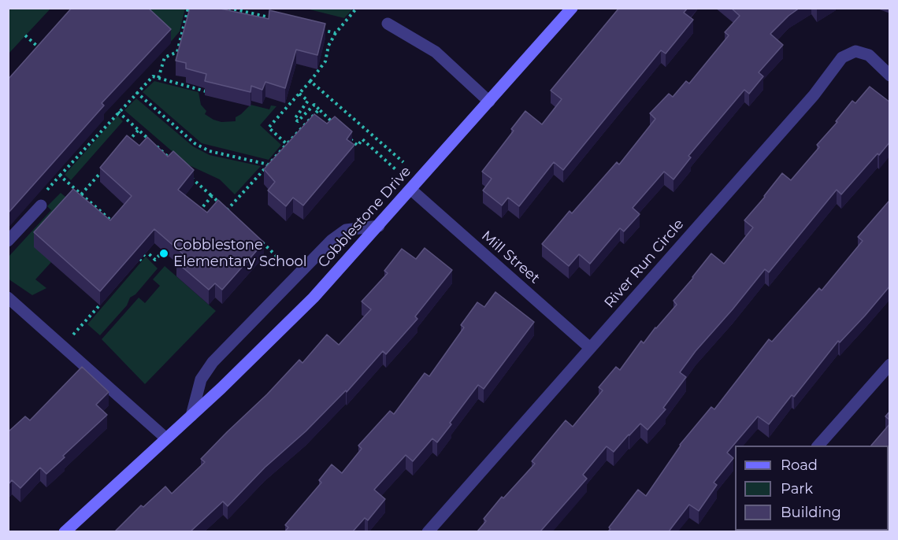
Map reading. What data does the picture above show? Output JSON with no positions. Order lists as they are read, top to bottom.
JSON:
{
  "streets": {
    "street": ["Cobblestone Drive", "Mill Street", "River Run Circle"]
  },
  "crossings": [
    ["Cobblestone Drive", "Mill Street"],
    ["Mill Street", "River Run Circle"]
  ],
  "places": ["Cobblestone Elementary School"],
  "legend": ["Road", "Park", "Building"]
}
